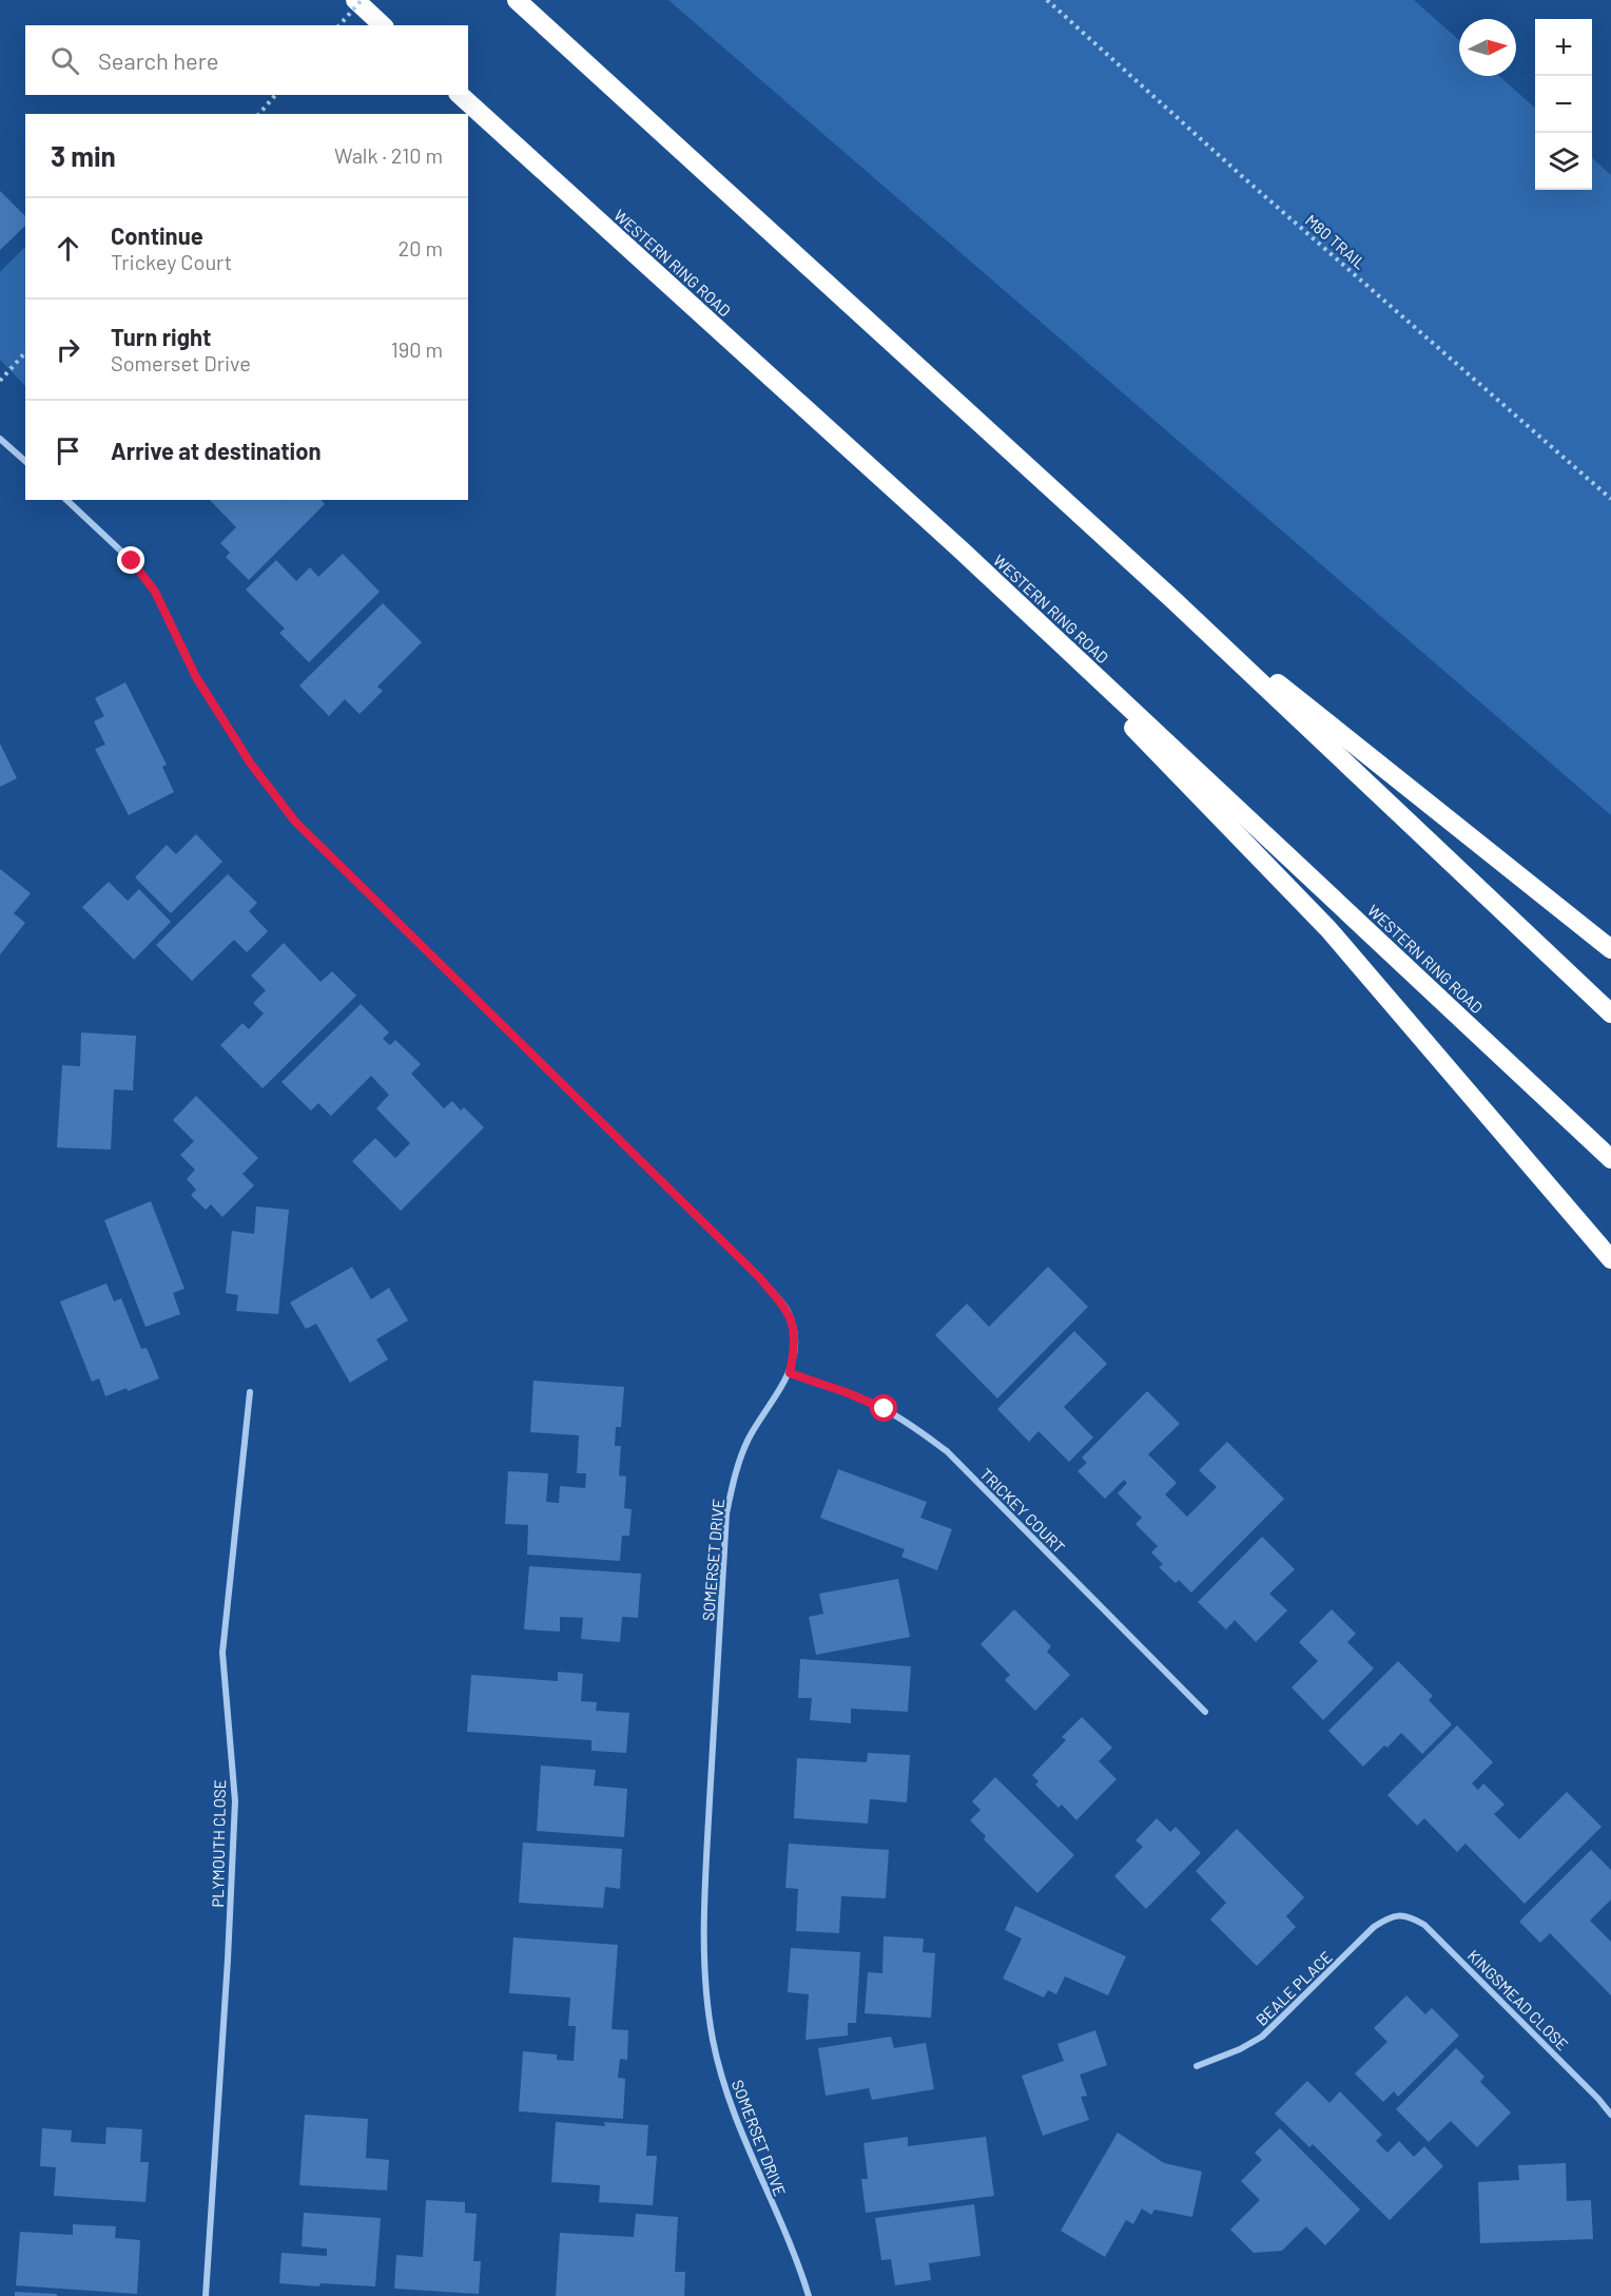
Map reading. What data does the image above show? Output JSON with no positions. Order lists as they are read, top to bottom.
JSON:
{
  "streets": {
    "highway": ["WESTERN RING ROAD"],
    "street": [
      "TRICKEY COURT",
      "SOMERSET DRIVE",
      "PLYMOUTH CLOSE",
      "BEALE PLACE",
      "KINGSMEAD CLOSE"
    ],
    "path": ["M80 TRAIL"]
  },
  "crossings": [
    ["TRICKEY COURT", "SOMERSET DRIVE"],
    ["BEALE PLACE", "KINGSMEAD CLOSE"]
  ],
  "north": "right",
  "page": {
    "map_buttons": ["+", "−"],
    "search": "Search here",
    "heading": ["3 min", "Walk · 210 m"],
    "list": [
      ["Continue", "Trickey Court", "20 m"],
      ["Turn right", "Somerset Drive", "190 m"],
      "Arrive at destination"
    ]
  }
}
